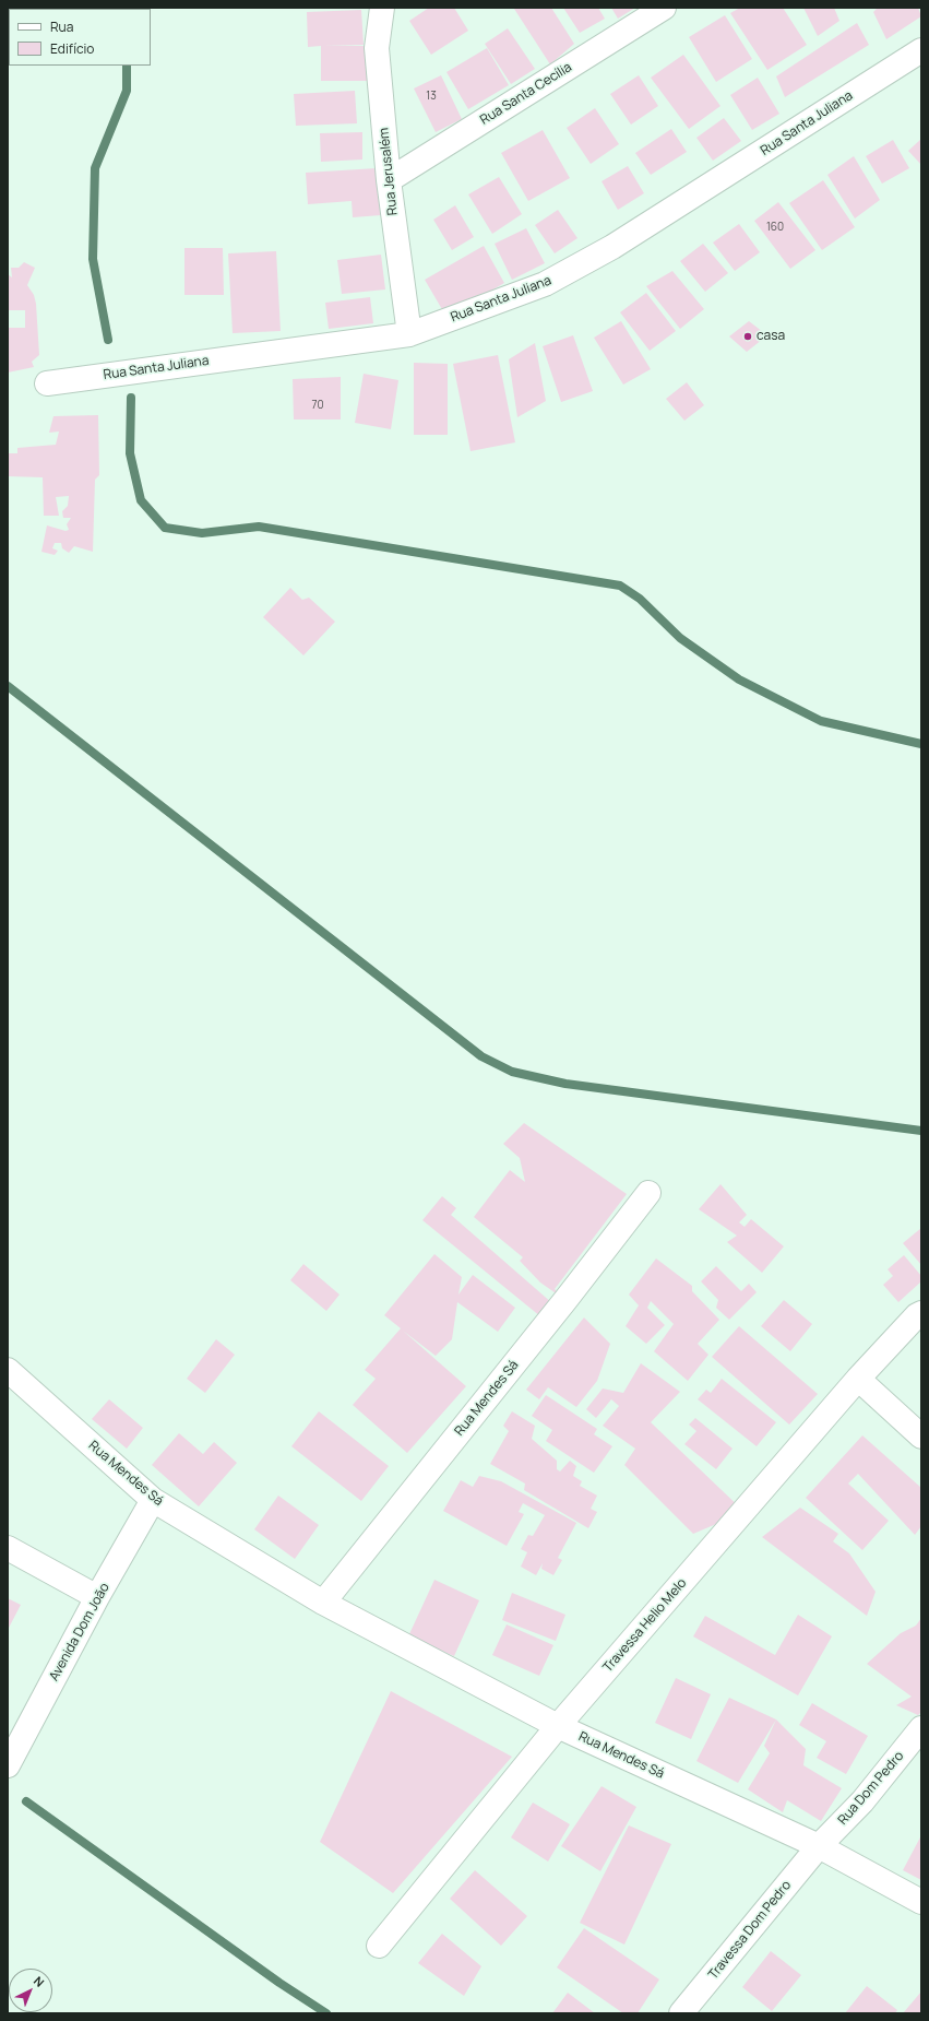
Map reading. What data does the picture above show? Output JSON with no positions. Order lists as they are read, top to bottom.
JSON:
{
  "streets": {
    "street": [
      "Rua Santa Cecília",
      "Rua Santa Juliana",
      "Rua Jerusalém",
      "Rua Mendes Sá",
      "Travessa Helio Melo",
      "Avenida Dom João",
      "Rua Dom Pedro",
      "Travessa Dom Pedro"
    ]
  },
  "crossings": [
    ["Rua Santa Cecília", "Rua Jerusalém"],
    ["Rua Santa Juliana", "Rua Jerusalém"],
    ["Rua Mendes Sá", "Travessa Helio Melo"],
    ["Rua Mendes Sá", "Avenida Dom João"],
    ["Rua Mendes Sá", "Rua Dom Pedro"],
    ["Rua Mendes Sá", "Travessa Dom Pedro"],
    ["Rua Dom Pedro", "Travessa Dom Pedro"]
  ],
  "places": ["casa"],
  "house_numbers": ["13", "160", "70"],
  "legend": ["Rua", "Edifício"],
  "north": "top right"
}
